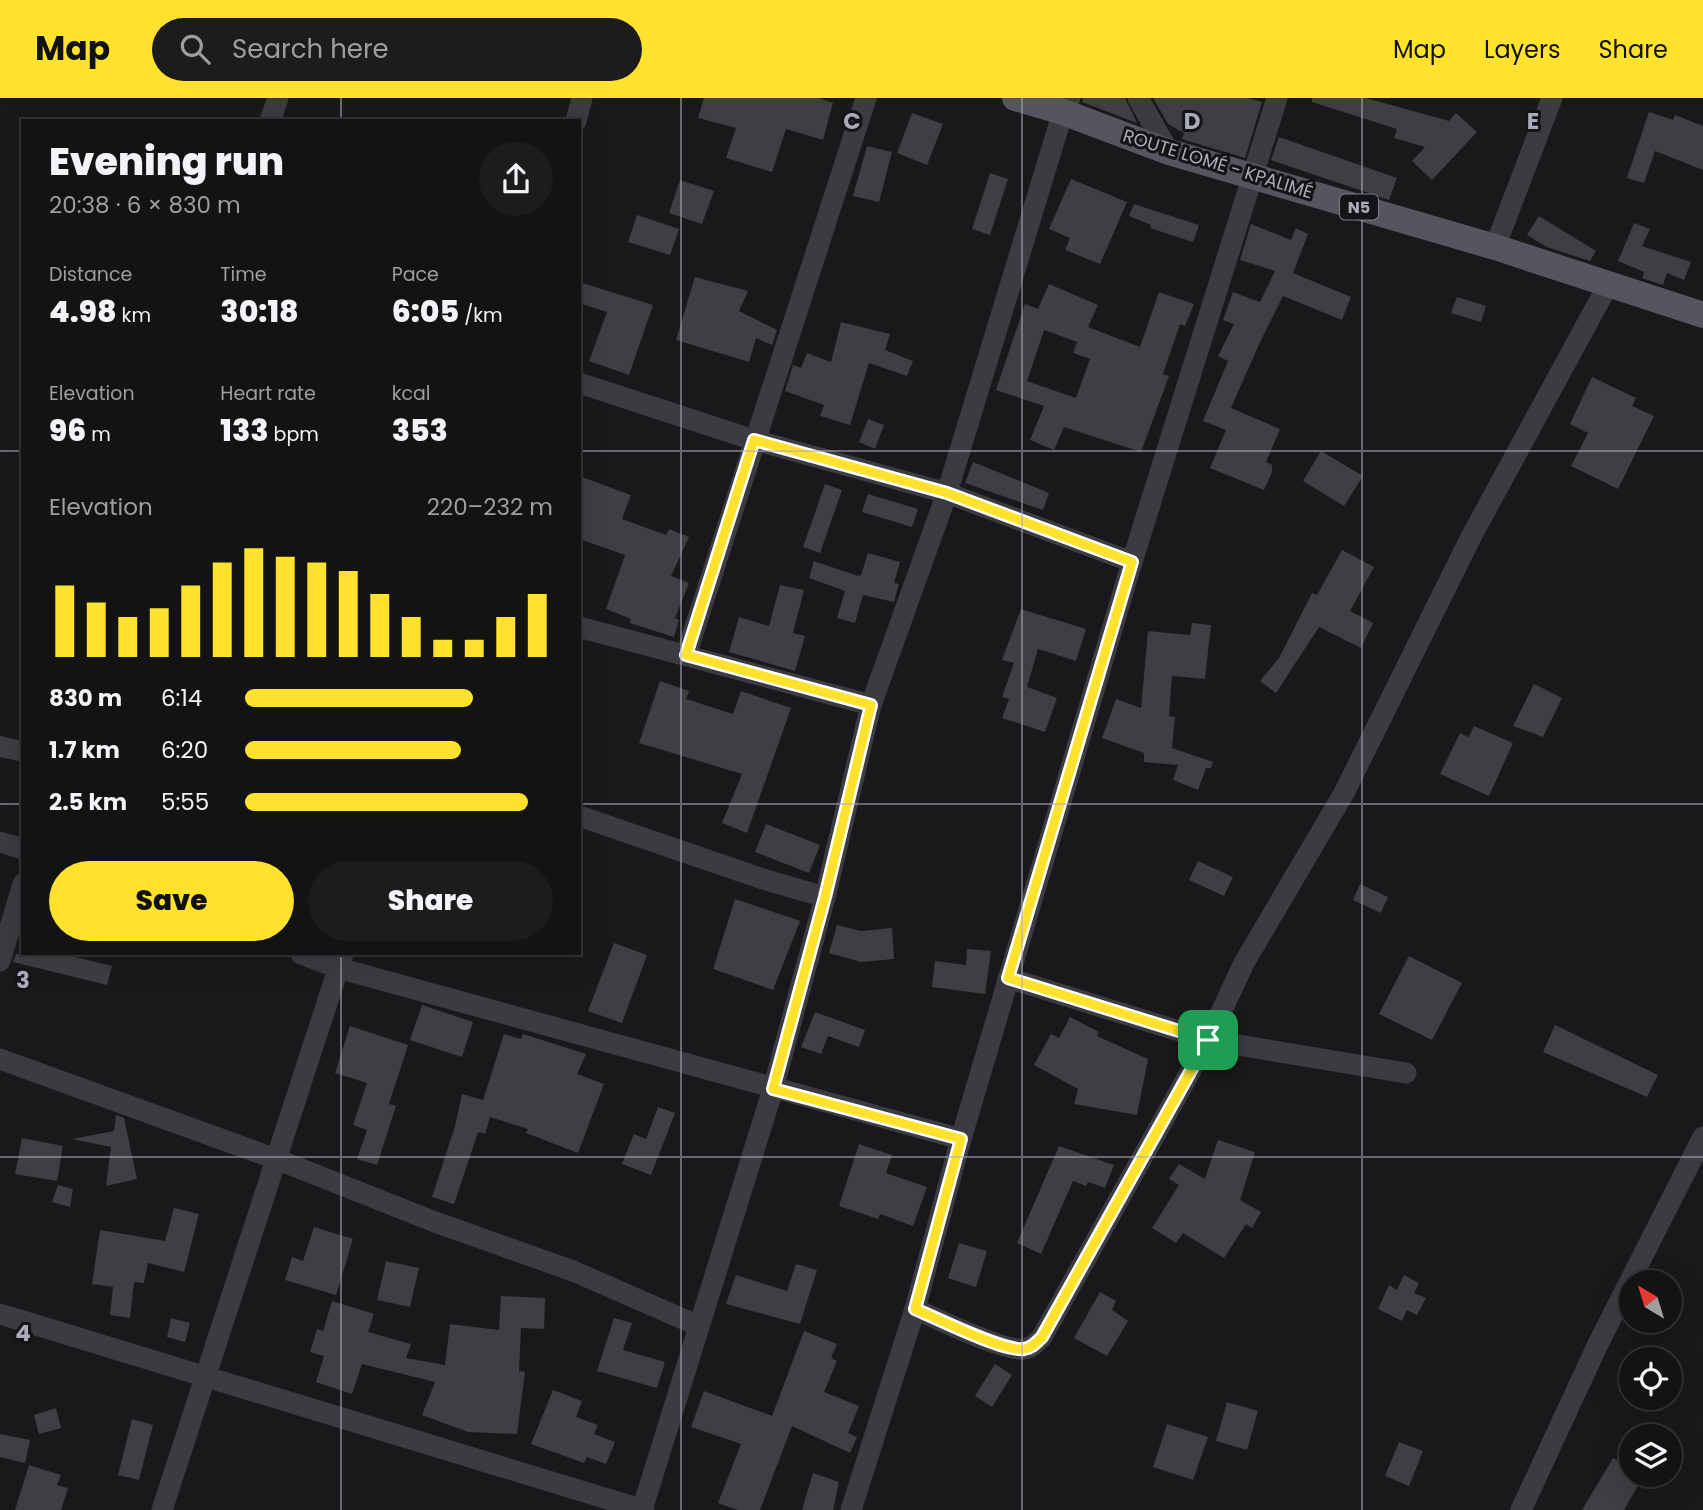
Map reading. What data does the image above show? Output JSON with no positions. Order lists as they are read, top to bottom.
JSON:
{
  "streets": {
    "main road": ["ROUTE LOMÉ - KPALIMÉ", "N5"]
  },
  "north": "top left",
  "page": {
    "header": "Map",
    "search": "Search here",
    "nav": ["Map", "Layers", "Share"],
    "heading": ["Evening run", "20:38 · 6 × 830 m"],
    "stats": [
      ["Distance", "4.98 km"],
      ["Time", "30:18"],
      ["Pace", "6:05 /km"],
      ["Elevation", "96 m"],
      ["Heart rate", "133 bpm"],
      ["kcal", "353"]
    ],
    "chart": ["Elevation", "220–232 m"],
    "list": [
      {
        "name": "830 m",
        "note": "6:14"
      },
      {
        "name": "1.7 km",
        "note": "6:20"
      },
      {
        "name": "2.5 km",
        "note": "5:55"
      }
    ],
    "buttons": ["Save", "Share"]
  },
  "grid": {
    "columns": ["C", "D", "E"],
    "rows": ["3", "4"]
  }
}
